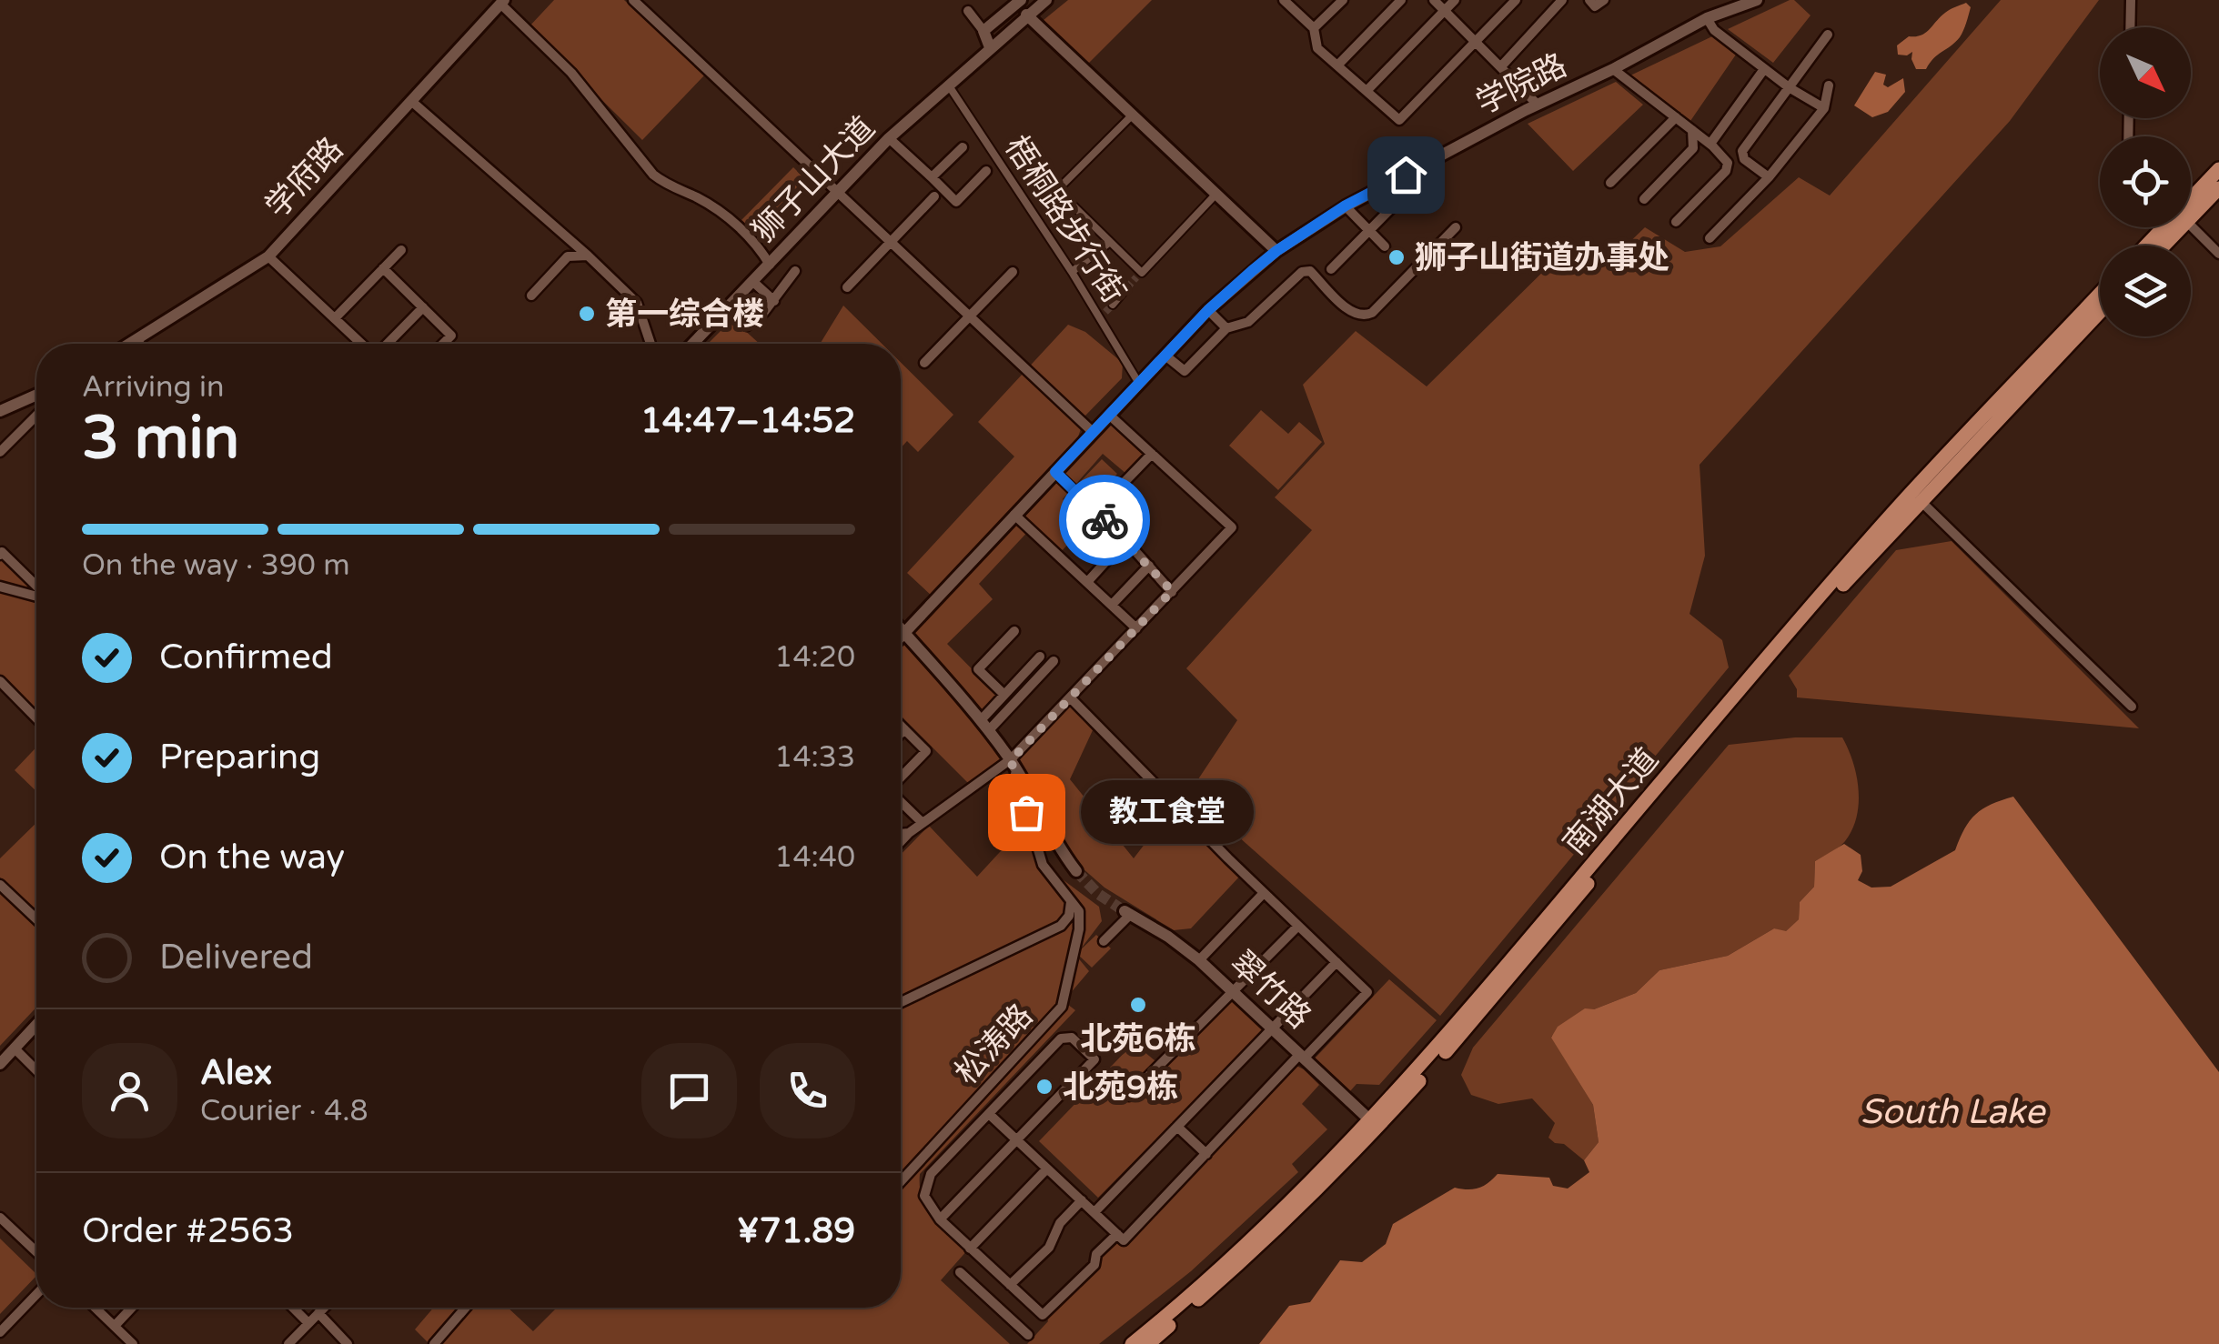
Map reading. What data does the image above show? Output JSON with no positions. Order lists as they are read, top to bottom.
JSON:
{
  "streets": {
    "main road": ["南湖大道"],
    "street": [
      "学院路",
      "学府路",
      "狮子山大道",
      "梧桐路步行街",
      "翠竹路",
      "松涛路"
    ]
  },
  "crossings": [
    ["学院路", "梧桐路步行街"],
    ["狮子山大道", "梧桐路步行街"],
    ["南湖大道", "翠竹路"]
  ],
  "water": ["South Lake"],
  "places": [
    "狮子山街道办事处",
    "第一综合楼",
    "教工食堂",
    "北苑6栋",
    "北苑9栋"
  ],
  "north": "bottom right",
  "page": {
    "heading": ["3 min", "Arriving in", "14:47–14:52"],
    "panel": [
      "Alex",
      "Courier · 4.8",
      "Order #2563",
      "¥71.89"
    ],
    "bar": "On the way · 390 m",
    "list": [
      ["Confirmed", "14:20"],
      ["Preparing", "14:33"],
      ["On the way", "14:40"],
      "Delivered"
    ],
    "bubble": "教工食堂"
  }
}
